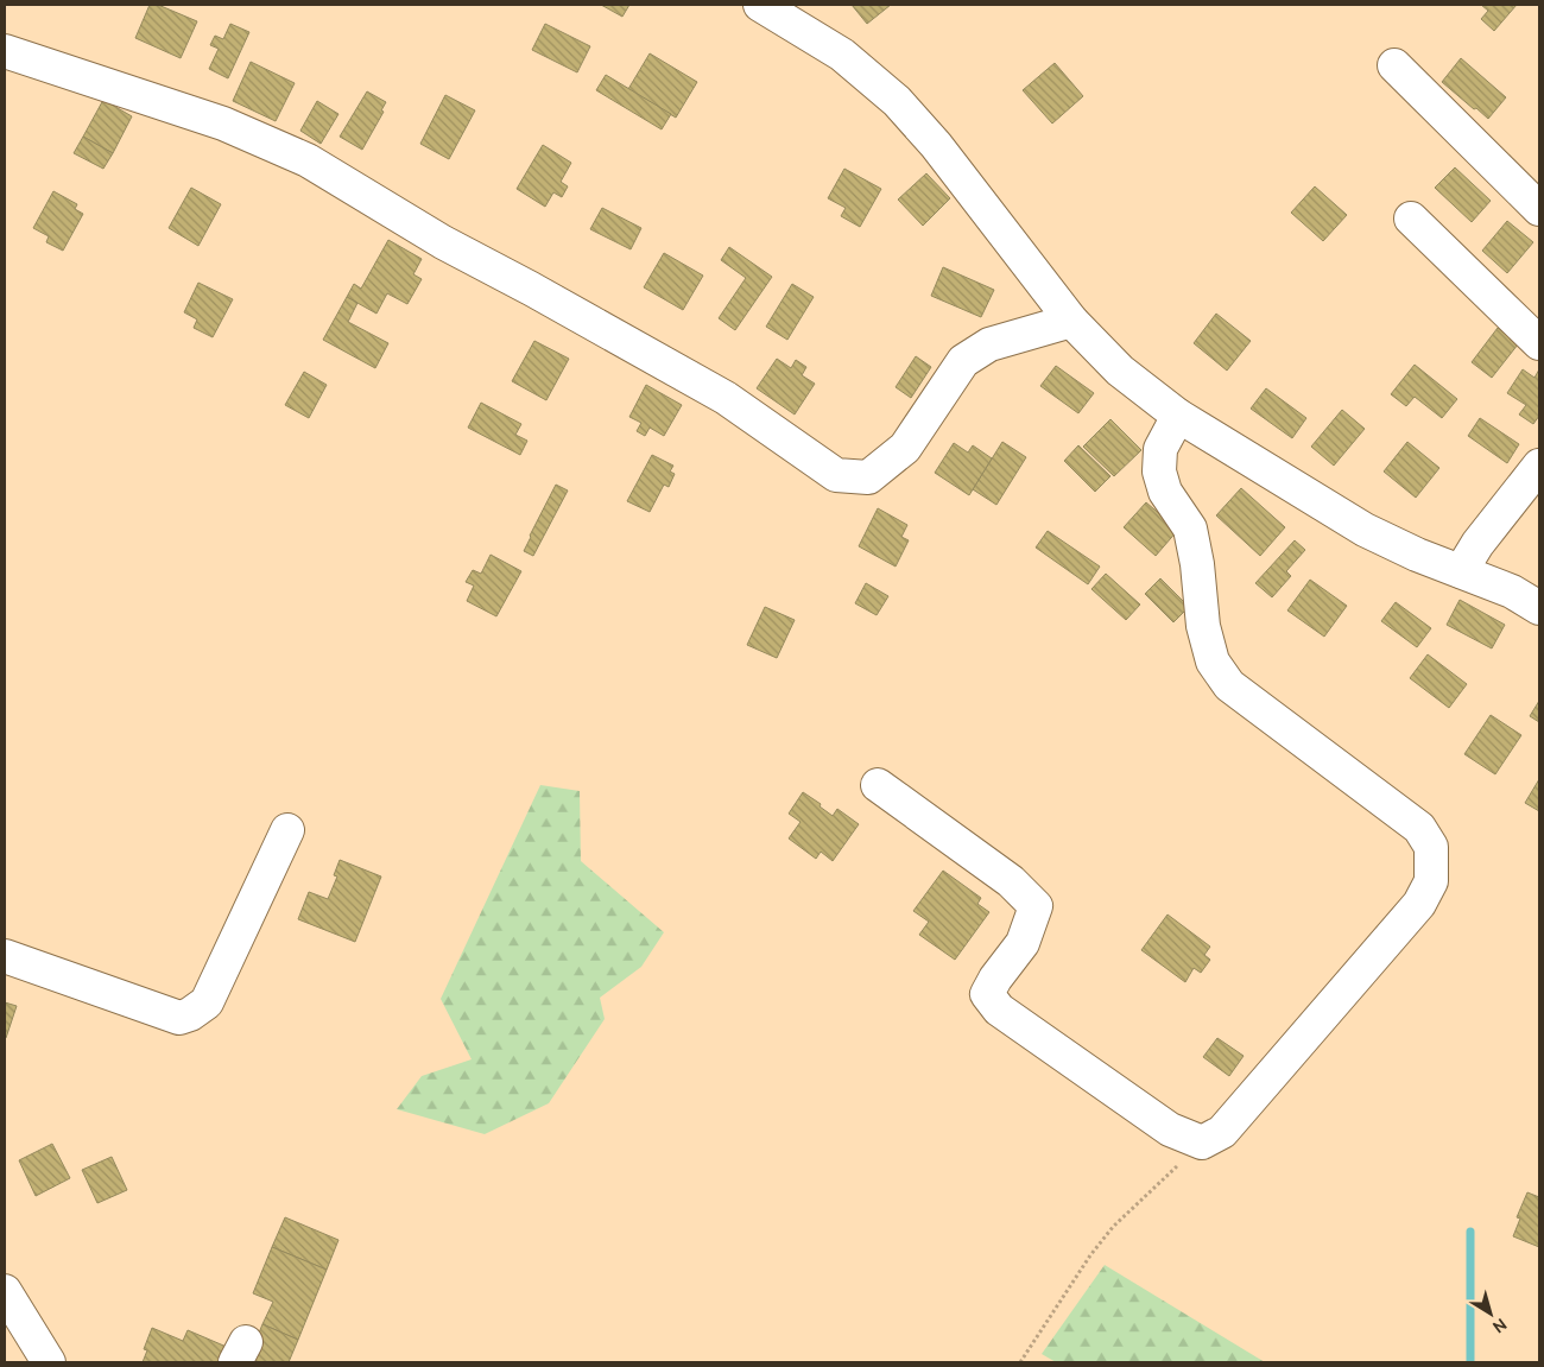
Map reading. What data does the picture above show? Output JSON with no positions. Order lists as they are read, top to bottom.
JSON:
{
  "north": "bottom right"
}
